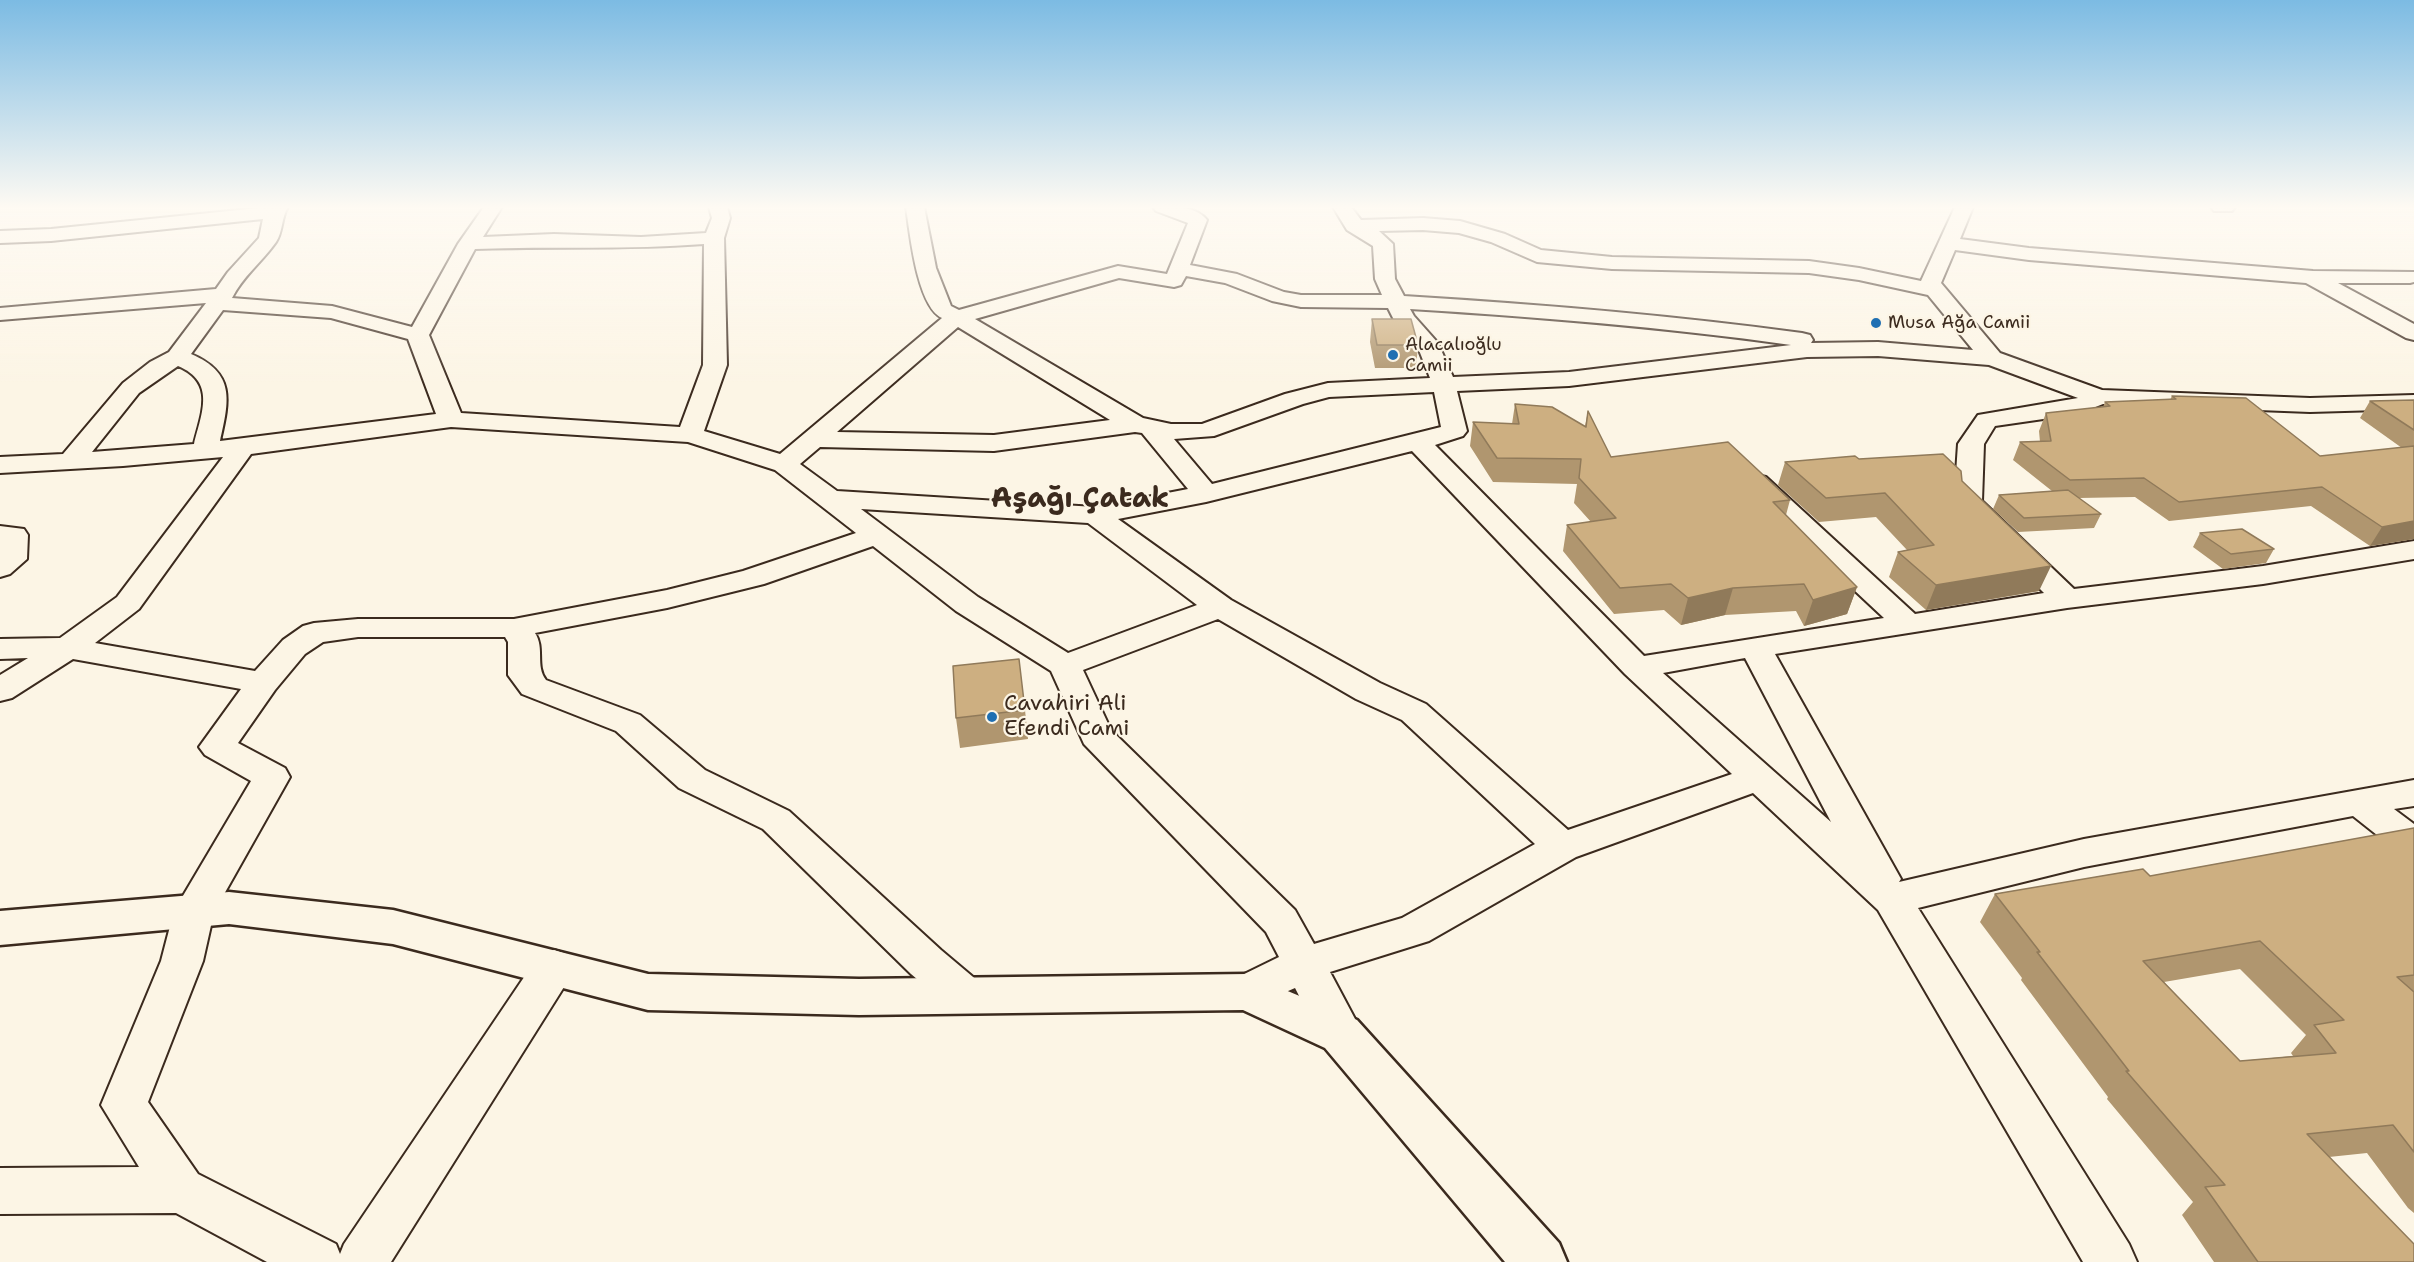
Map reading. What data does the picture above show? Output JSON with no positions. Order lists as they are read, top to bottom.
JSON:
{
  "districts": ["Aşağı Çatak"],
  "places": ["Musa Ağa Camii", "Alacalıoğlu Camii", "Cavahiri Ali Efendi Cami"]
}
